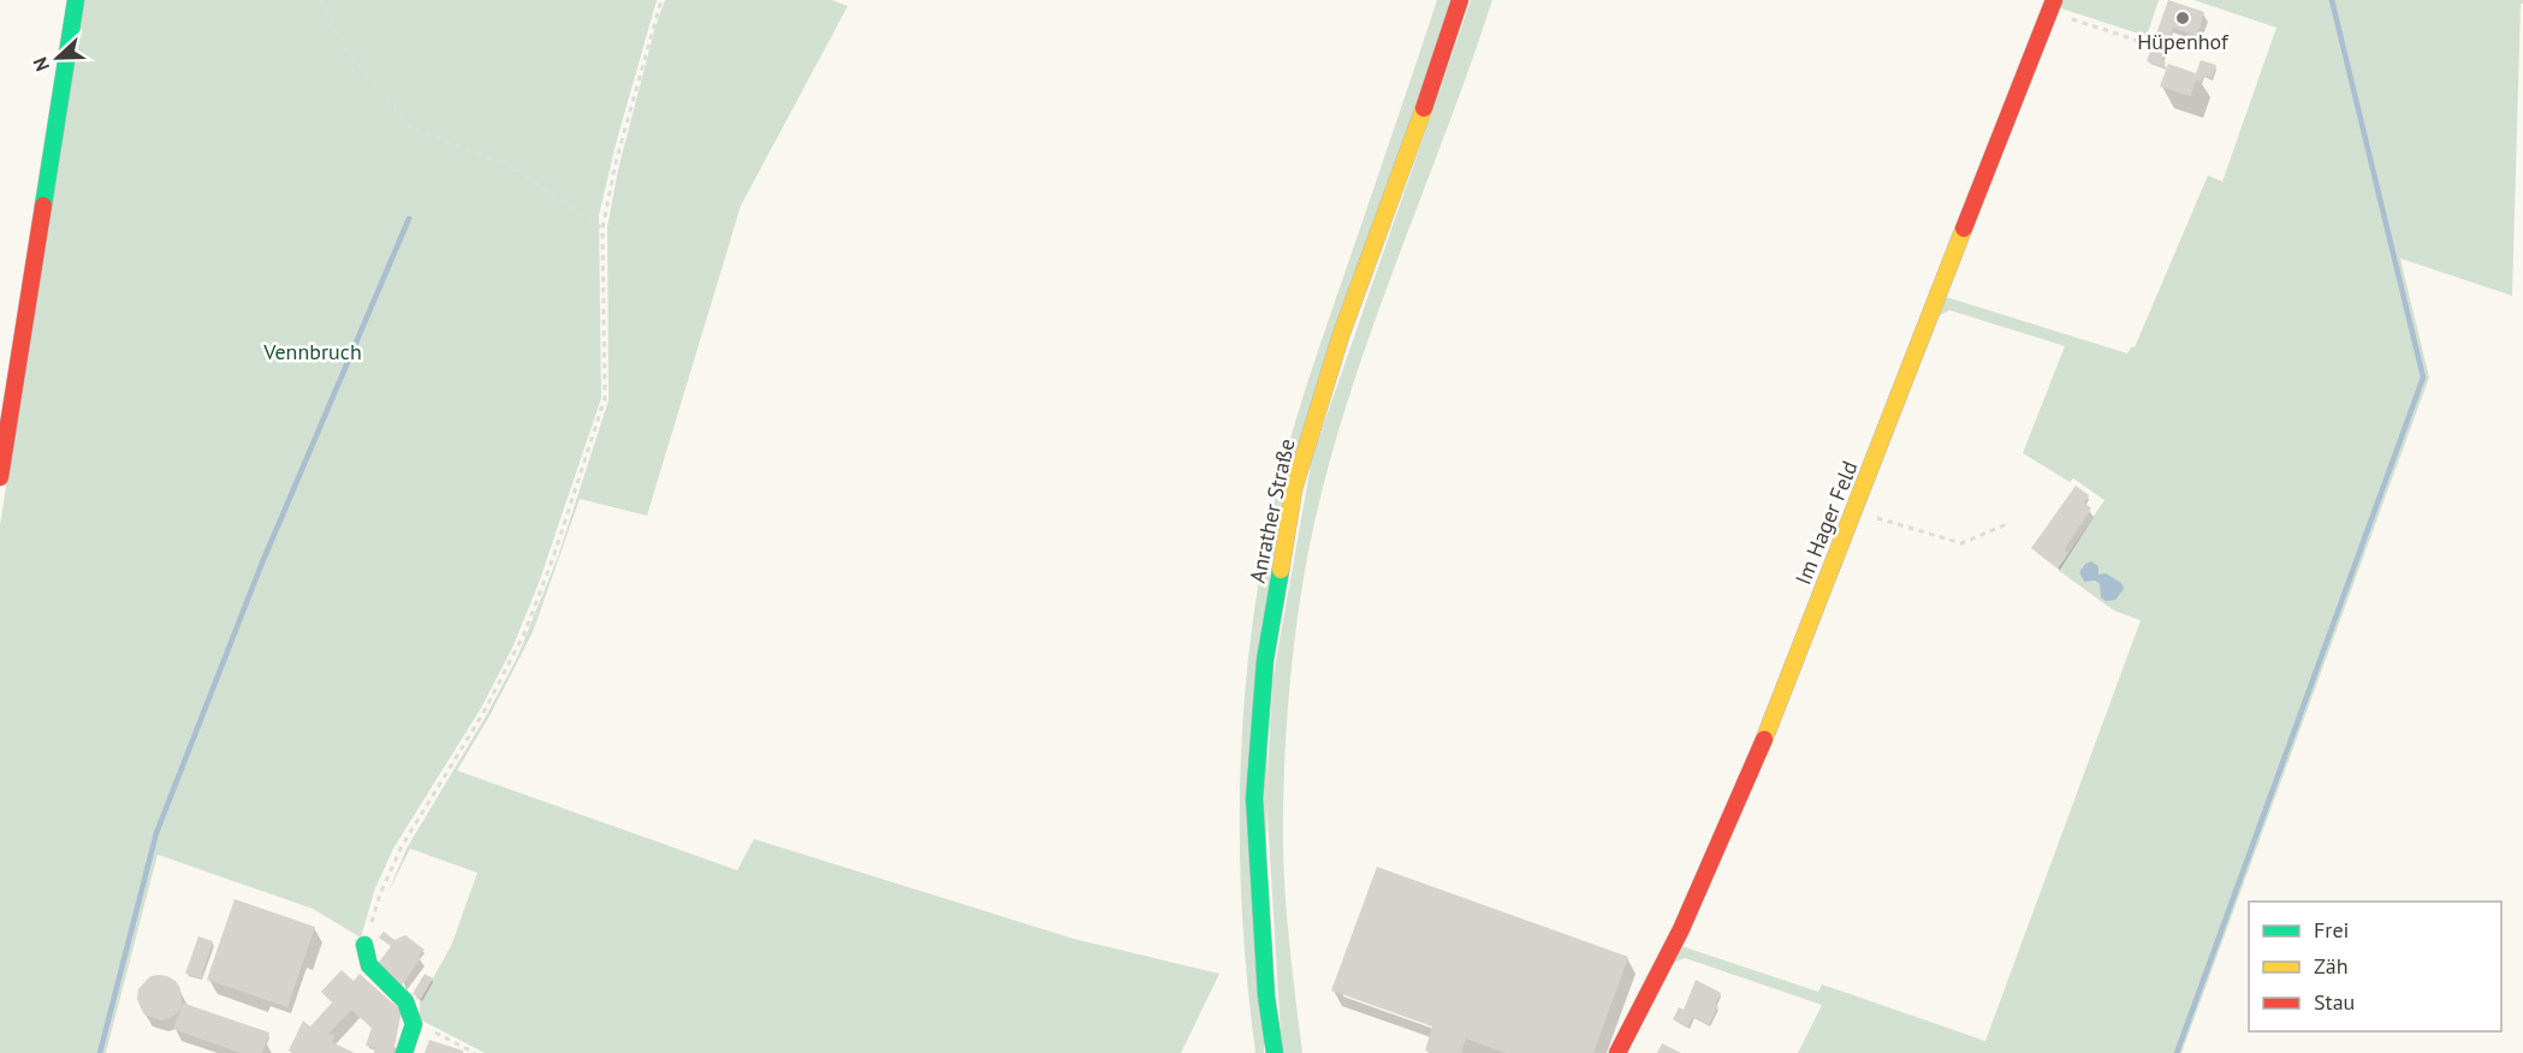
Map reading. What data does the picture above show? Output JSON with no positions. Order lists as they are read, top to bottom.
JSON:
{
  "streets": {
    "street": ["Anrather Straße", "Im Hager Feld"]
  },
  "parks": ["Vennbruch"],
  "places": ["Hüpenhof"],
  "legend": ["Frei", "Zäh", "Stau"],
  "north": "left"
}
